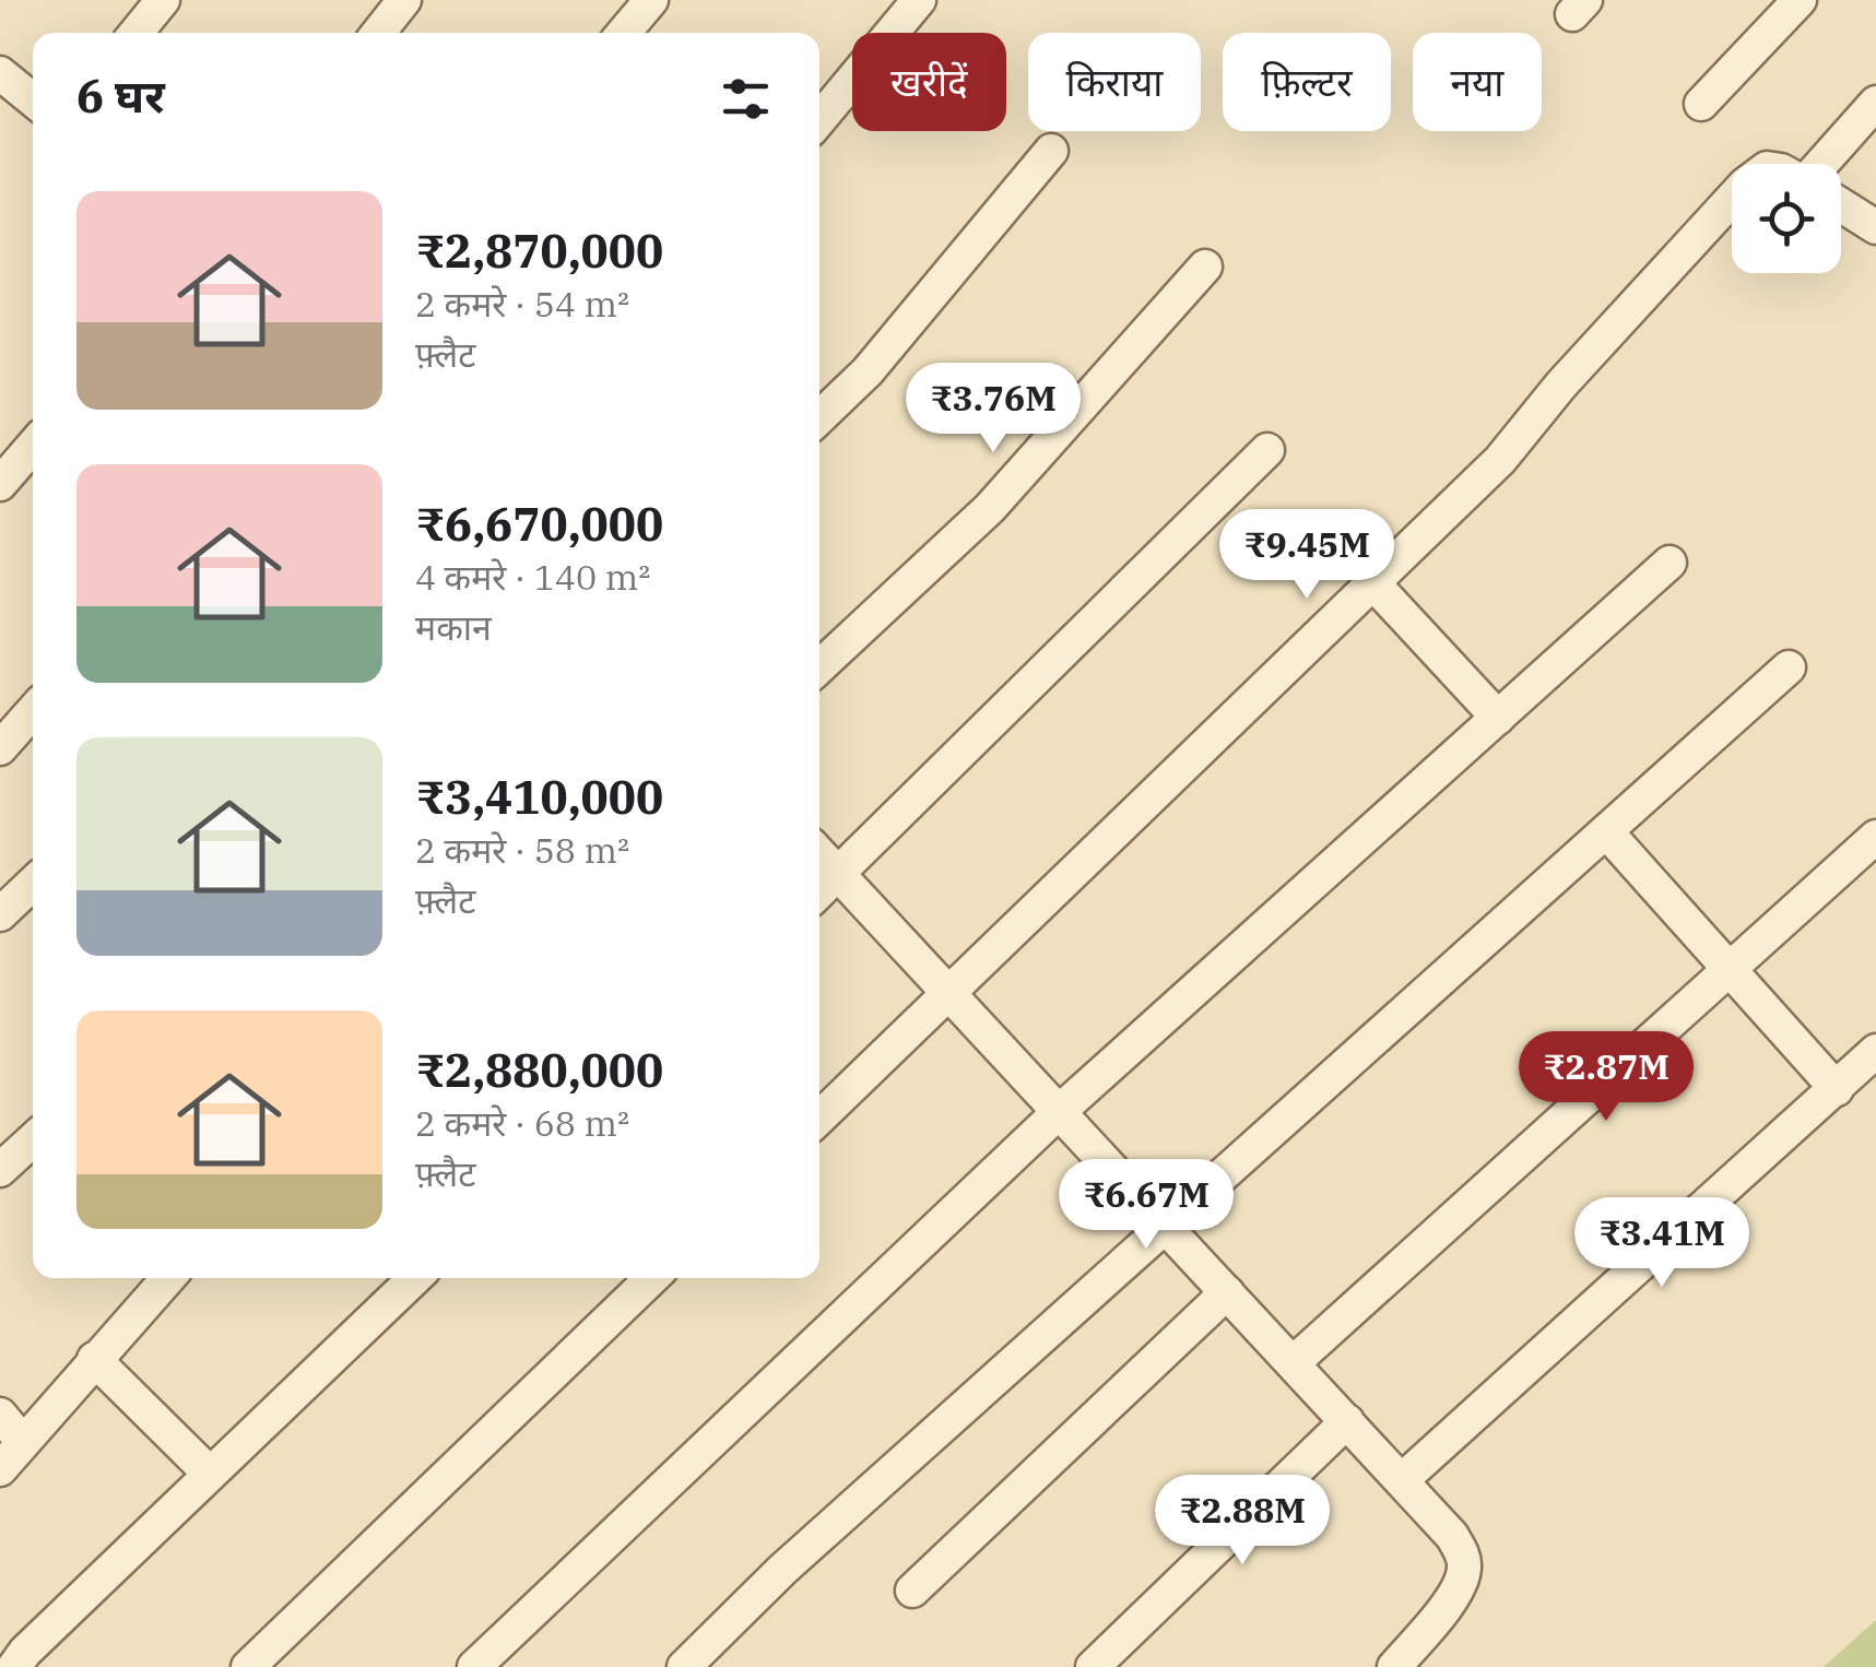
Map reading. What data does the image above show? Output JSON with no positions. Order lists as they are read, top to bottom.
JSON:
{
  "page": {
    "chip": [
      "खरीदें",
      "किराया",
      "फ़िल्टर",
      "नया"
    ],
    "heading": "6 घर",
    "list": [
      {
        "name": "₹2,870,000",
        "note": "2 कमरे · 54 m² · फ़्लैट"
      },
      {
        "name": "₹6,670,000",
        "note": "4 कमरे · 140 m² · मकान"
      },
      {
        "name": "₹3,410,000",
        "note": "2 कमरे · 58 m² · फ़्लैट"
      },
      {
        "name": "₹2,880,000",
        "note": "2 कमरे · 68 m² · फ़्लैट"
      }
    ],
    "price": [
      "₹3.76M",
      "₹9.45M",
      "₹2.87M",
      "₹6.67M",
      "₹3.41M",
      "₹2.88M"
    ]
  }
}
